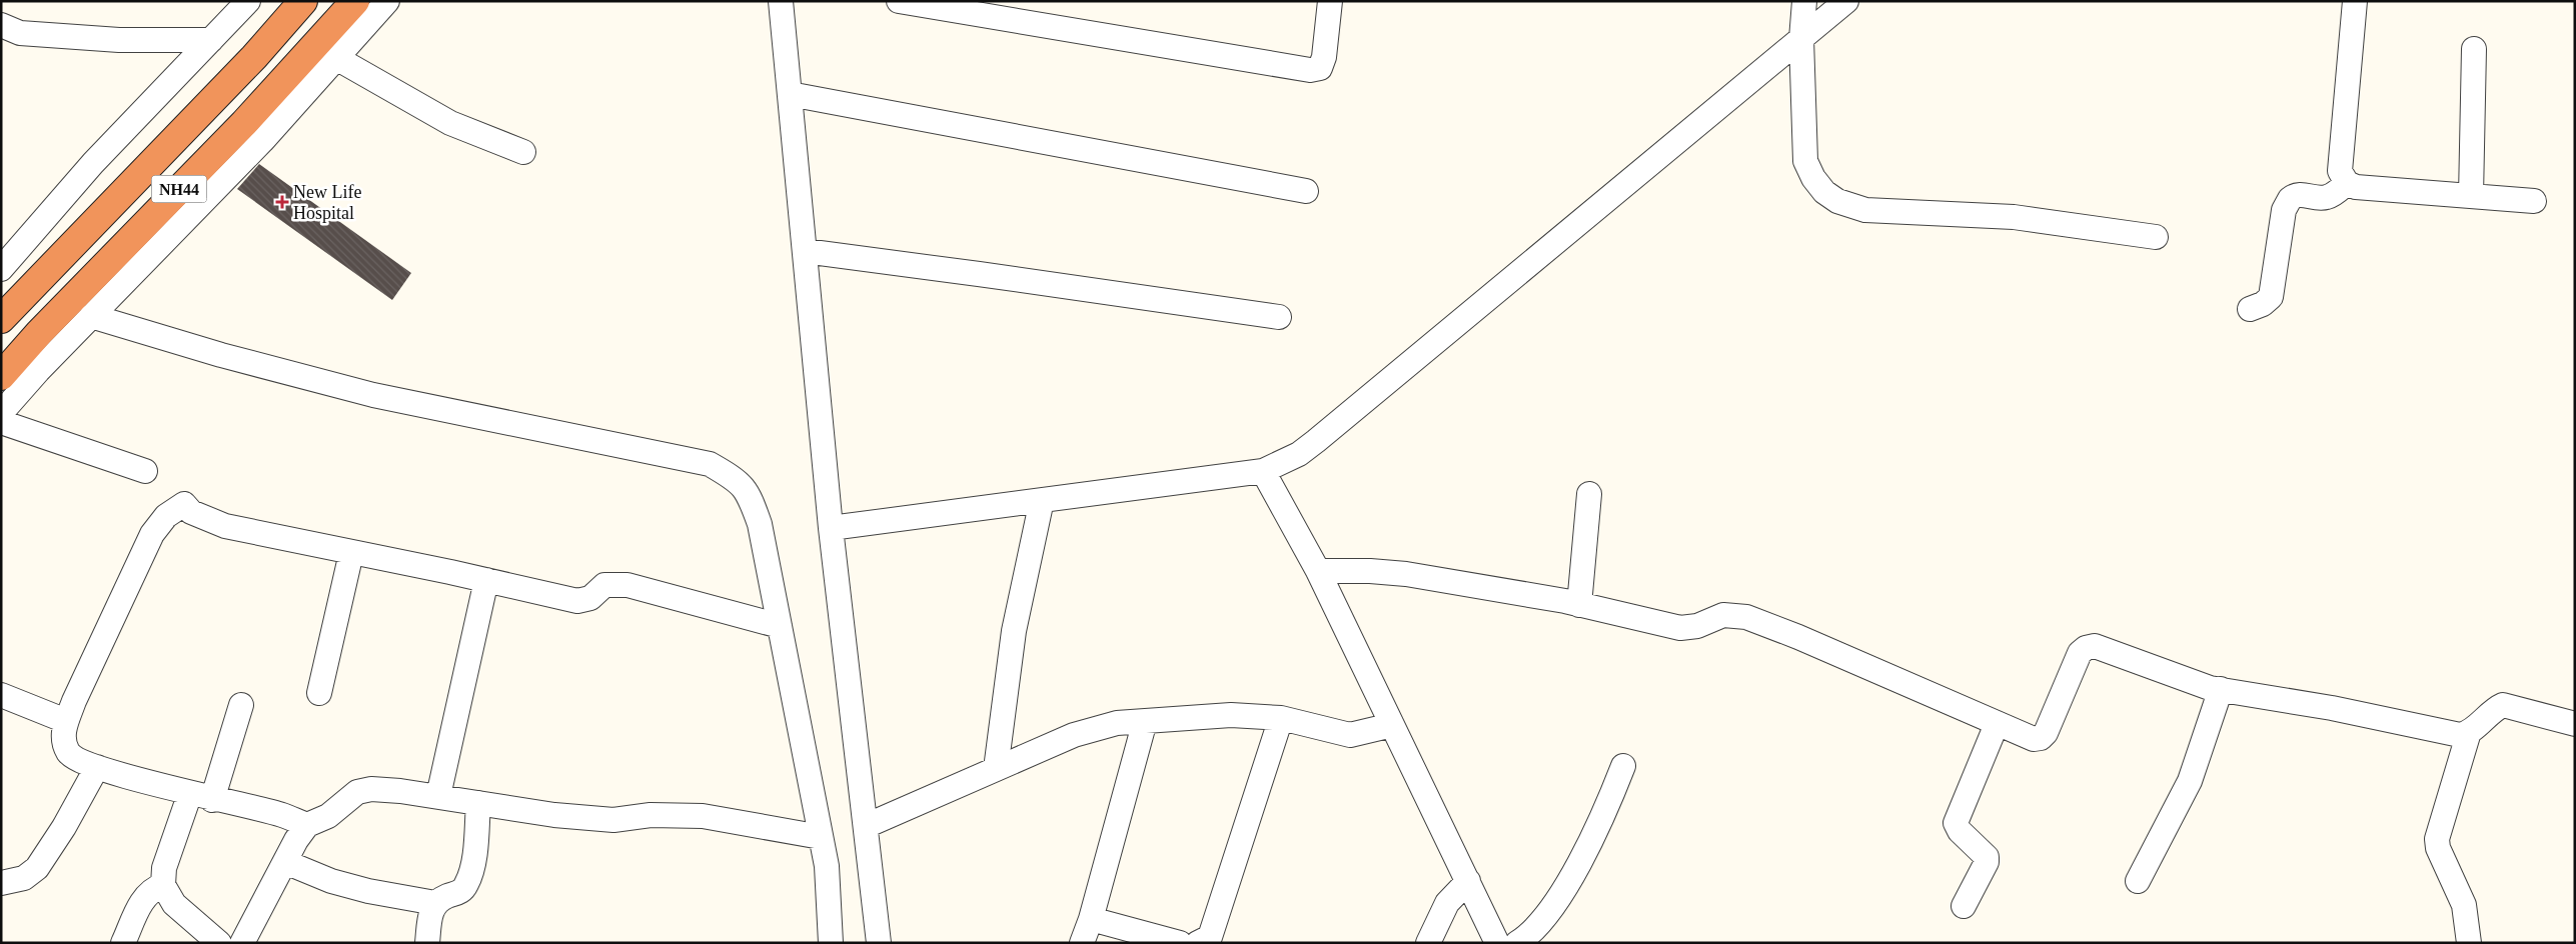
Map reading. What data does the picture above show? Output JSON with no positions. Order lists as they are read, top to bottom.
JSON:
{
  "streets": {
    "highway": ["NH44"]
  },
  "places": {
    "health": ["New Life Hospital"]
  }
}
